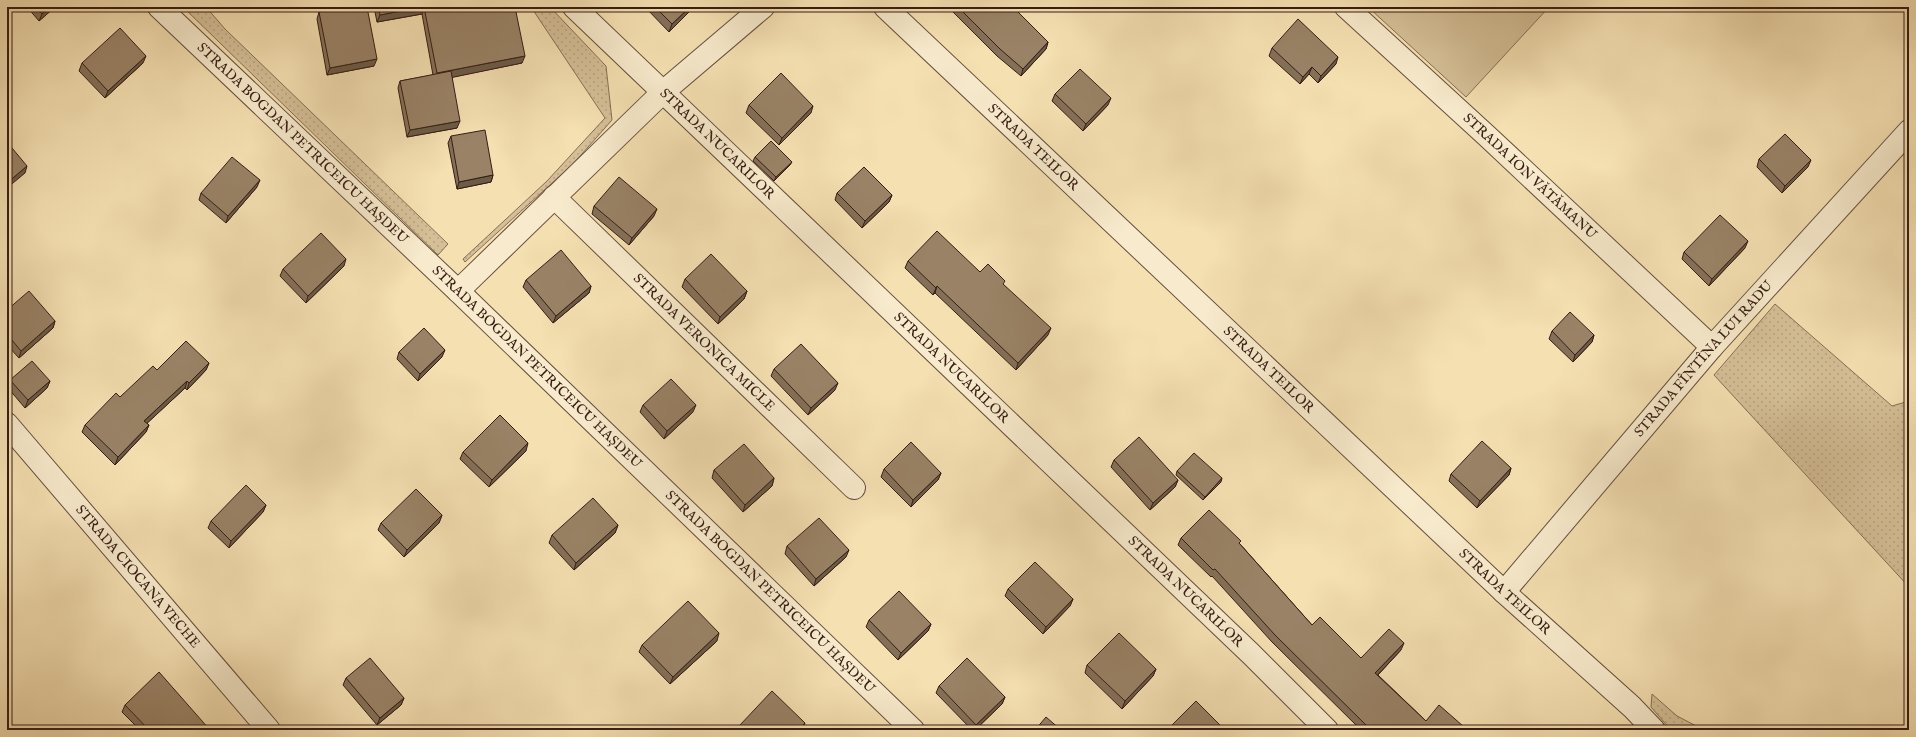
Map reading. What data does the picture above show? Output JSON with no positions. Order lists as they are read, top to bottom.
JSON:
{
  "streets": {
    "street": [
      "STRADA BOGDAN PETRICEICU HAȘDEU",
      "STRADA NUCARILOR",
      "STRADA TEILOR",
      "STRADA ION VĂTĂMANU",
      "STRADA VERONICA MICLE",
      "STRADA FÎNTÎNA LUI RADU",
      "STRADA CIOCANA VECHE"
    ]
  },
  "crossings": [
    ["STRADA TEILOR", "STRADA FÎNTÎNA LUI RADU"],
    ["STRADA ION VĂTĂMANU", "STRADA FÎNTÎNA LUI RADU"]
  ]
}
